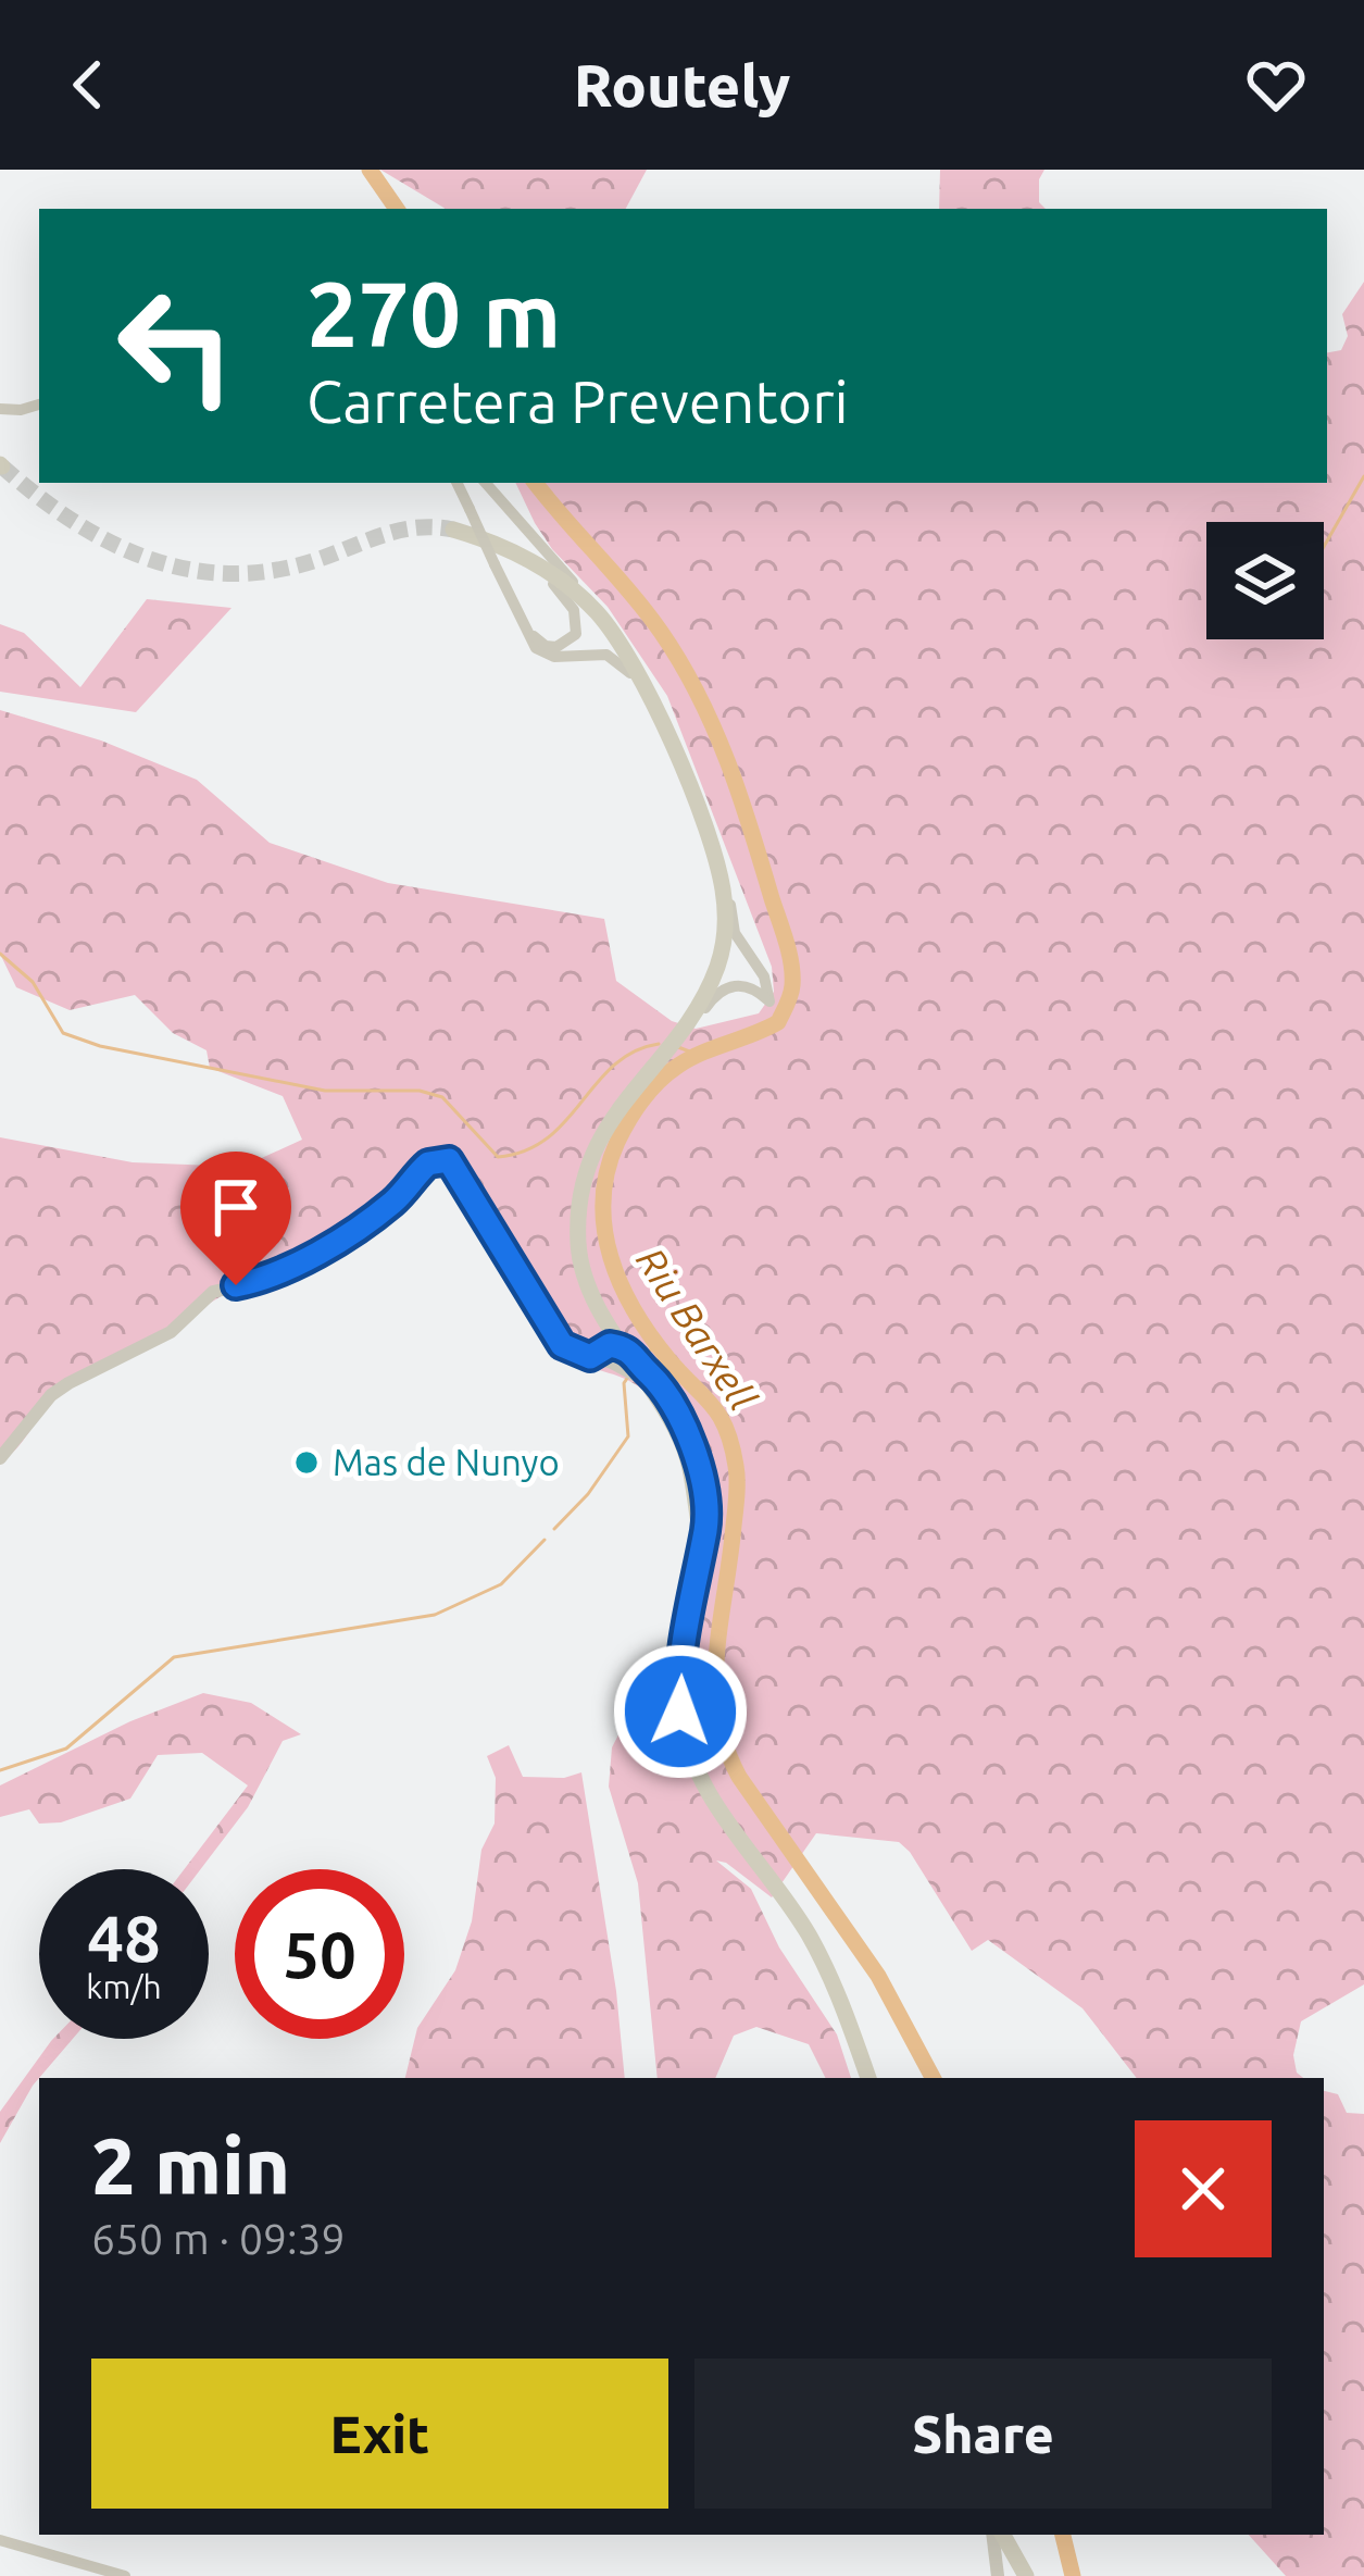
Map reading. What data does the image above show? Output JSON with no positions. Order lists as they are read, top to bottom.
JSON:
{
  "water": ["Riu Barxell"],
  "places": ["Mas de Nunyo"],
  "page": {
    "header": "Routely",
    "turn": ["270 m", "Carretera Preventori"],
    "speed": "48 km/h",
    "limit": "50",
    "heading": ["2 min", "650 m · 09:39"],
    "buttons": ["Exit", "Share"]
  }
}
